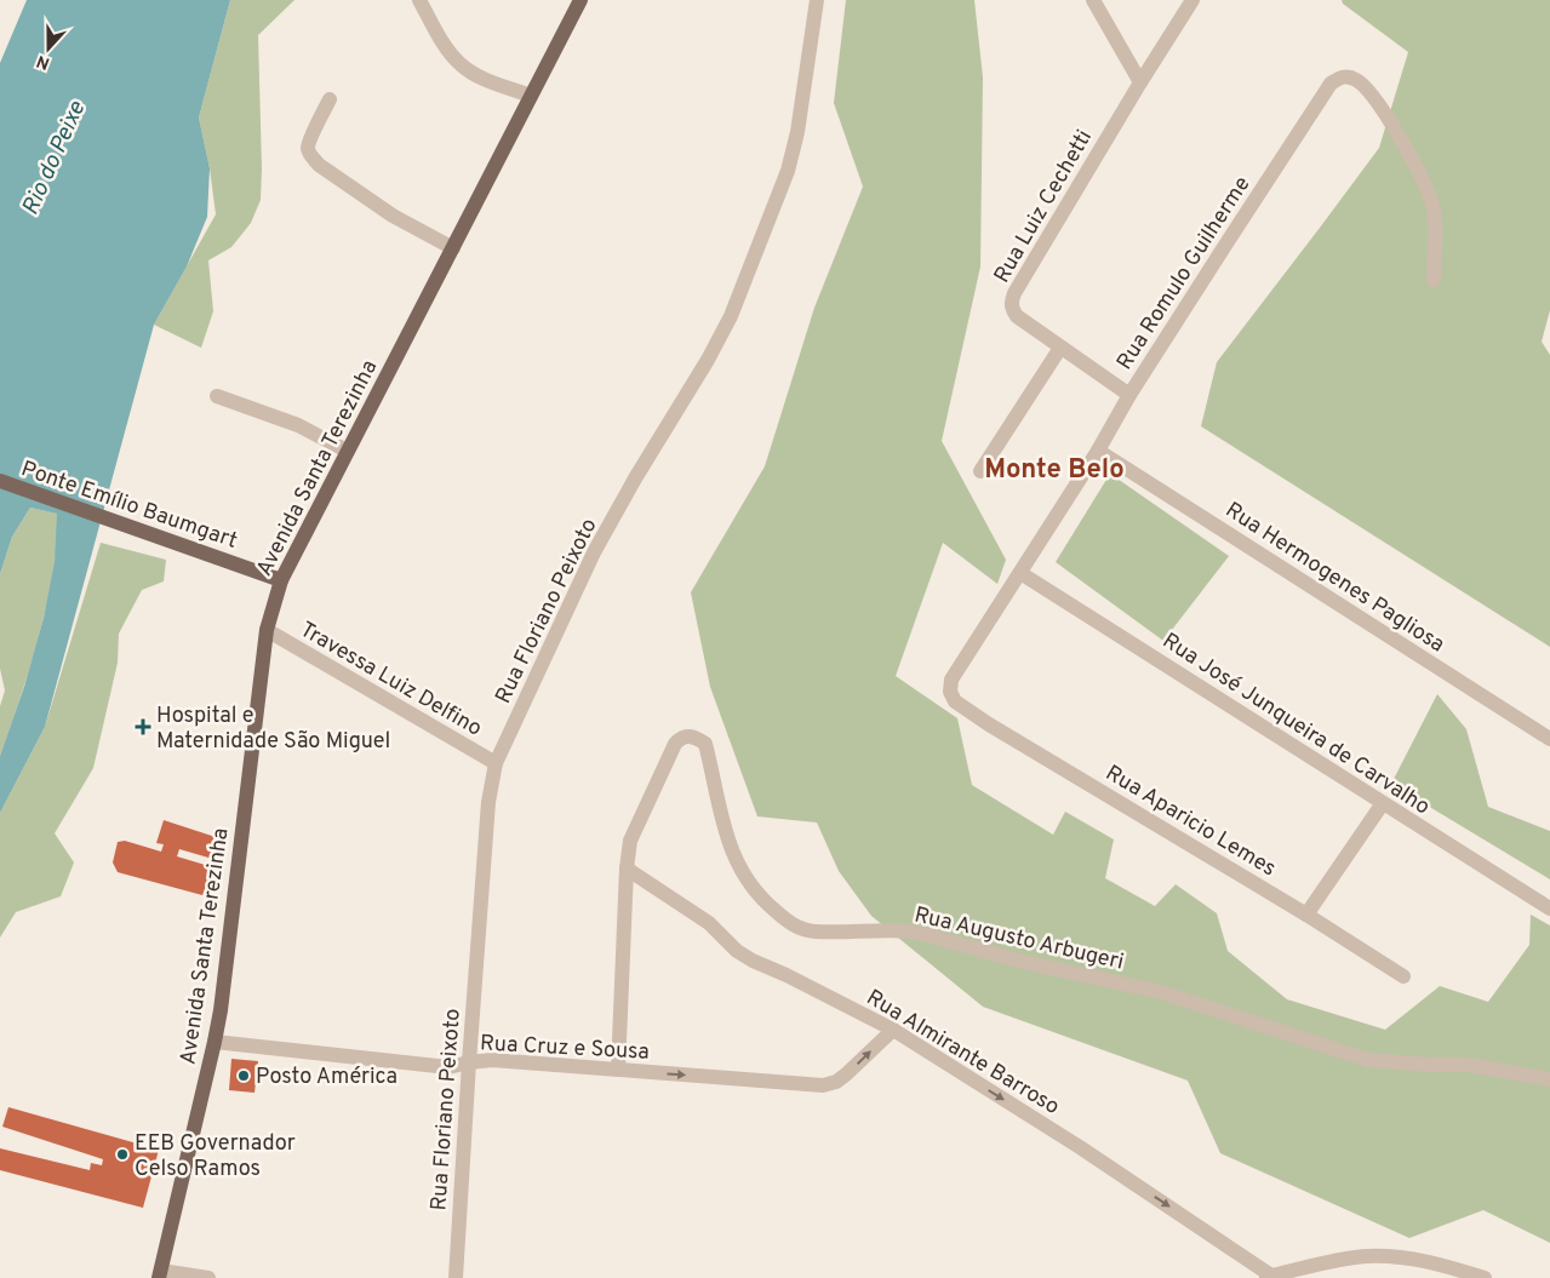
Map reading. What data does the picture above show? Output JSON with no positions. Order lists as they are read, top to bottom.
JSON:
{
  "streets": {
    "main road": ["Avenida Santa Terezinha", "Ponte Emílio Baumgart"],
    "street": [
      "Rua Luiz Cechetti",
      "Rua Romulo Guilherme",
      "Rua Hermogenes Pagliosa",
      "Rua Floriano Peixoto",
      "Travessa Luiz Delfino",
      "Rua José Junqueira de Carvalho",
      "Rua Aparicio Lemes",
      "Rua Augusto Arbugeri",
      "Rua Cruz e Sousa",
      "Rua Almirante Barroso"
    ]
  },
  "crossings": [
    ["Rua Luiz Cechetti", "Rua Romulo Guilherme"],
    ["Rua Romulo Guilherme", "Rua Hermogenes Pagliosa"],
    ["Rua Romulo Guilherme", "Rua José Junqueira de Carvalho"],
    ["Rua Romulo Guilherme", "Rua Aparicio Lemes"],
    ["Avenida Santa Terezinha", "Ponte Emílio Baumgart"],
    ["Avenida Santa Terezinha", "Travessa Luiz Delfino"],
    ["Avenida Santa Terezinha", "Rua Cruz e Sousa"],
    ["Rua Floriano Peixoto", "Travessa Luiz Delfino"],
    ["Rua Floriano Peixoto", "Rua Cruz e Sousa"],
    ["Rua Augusto Arbugeri", "Rua Cruz e Sousa"],
    ["Rua Augusto Arbugeri", "Rua Almirante Barroso"],
    ["Rua Cruz e Sousa", "Rua Almirante Barroso"]
  ],
  "one_way": ["Rua Cruz e Sousa", "Rua Almirante Barroso"],
  "districts": ["Monte Belo"],
  "water": ["Rio do Peixe"],
  "places": {
    "health": ["Hospital e Maternidade São Miguel"],
    "other": ["Posto América", "EEB Governador Celso Ramos"]
  },
  "north": "bottom"
}
